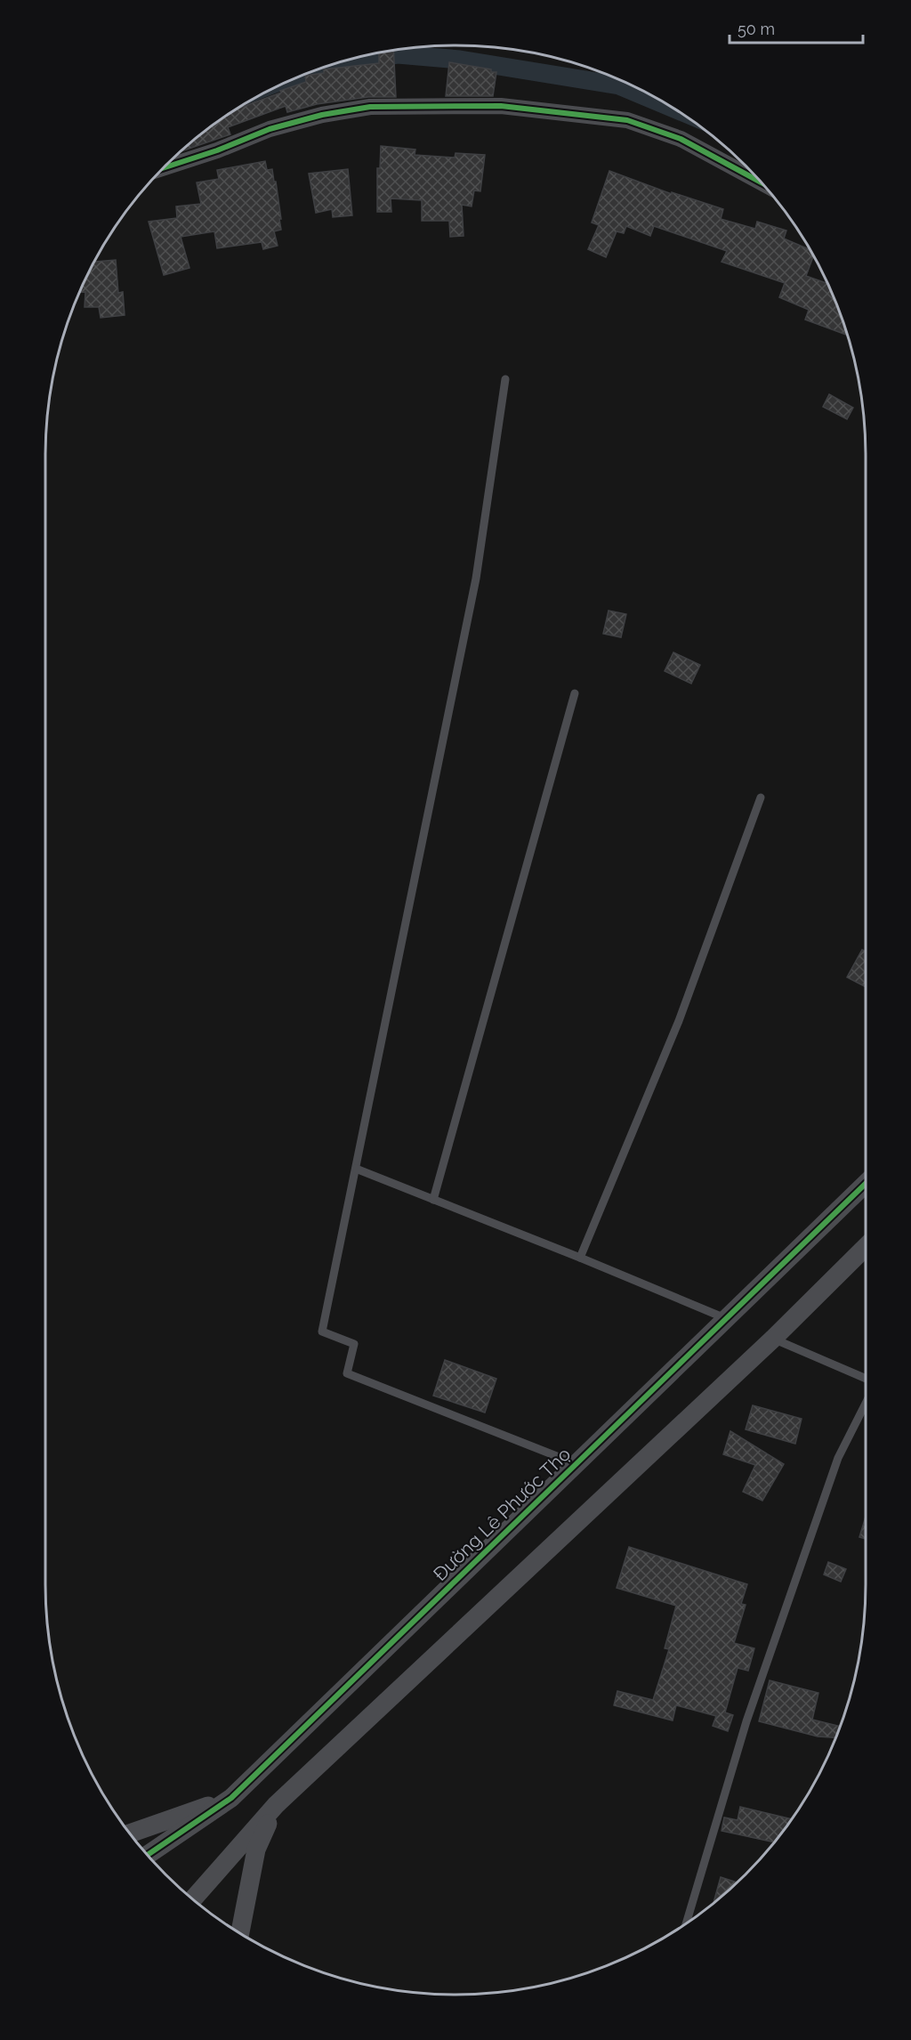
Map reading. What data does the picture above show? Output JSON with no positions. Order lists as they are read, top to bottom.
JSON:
{
  "streets": {
    "street": ["Đường Lê Phước Thọ"]
  },
  "scale_bar": "50 m"
}
